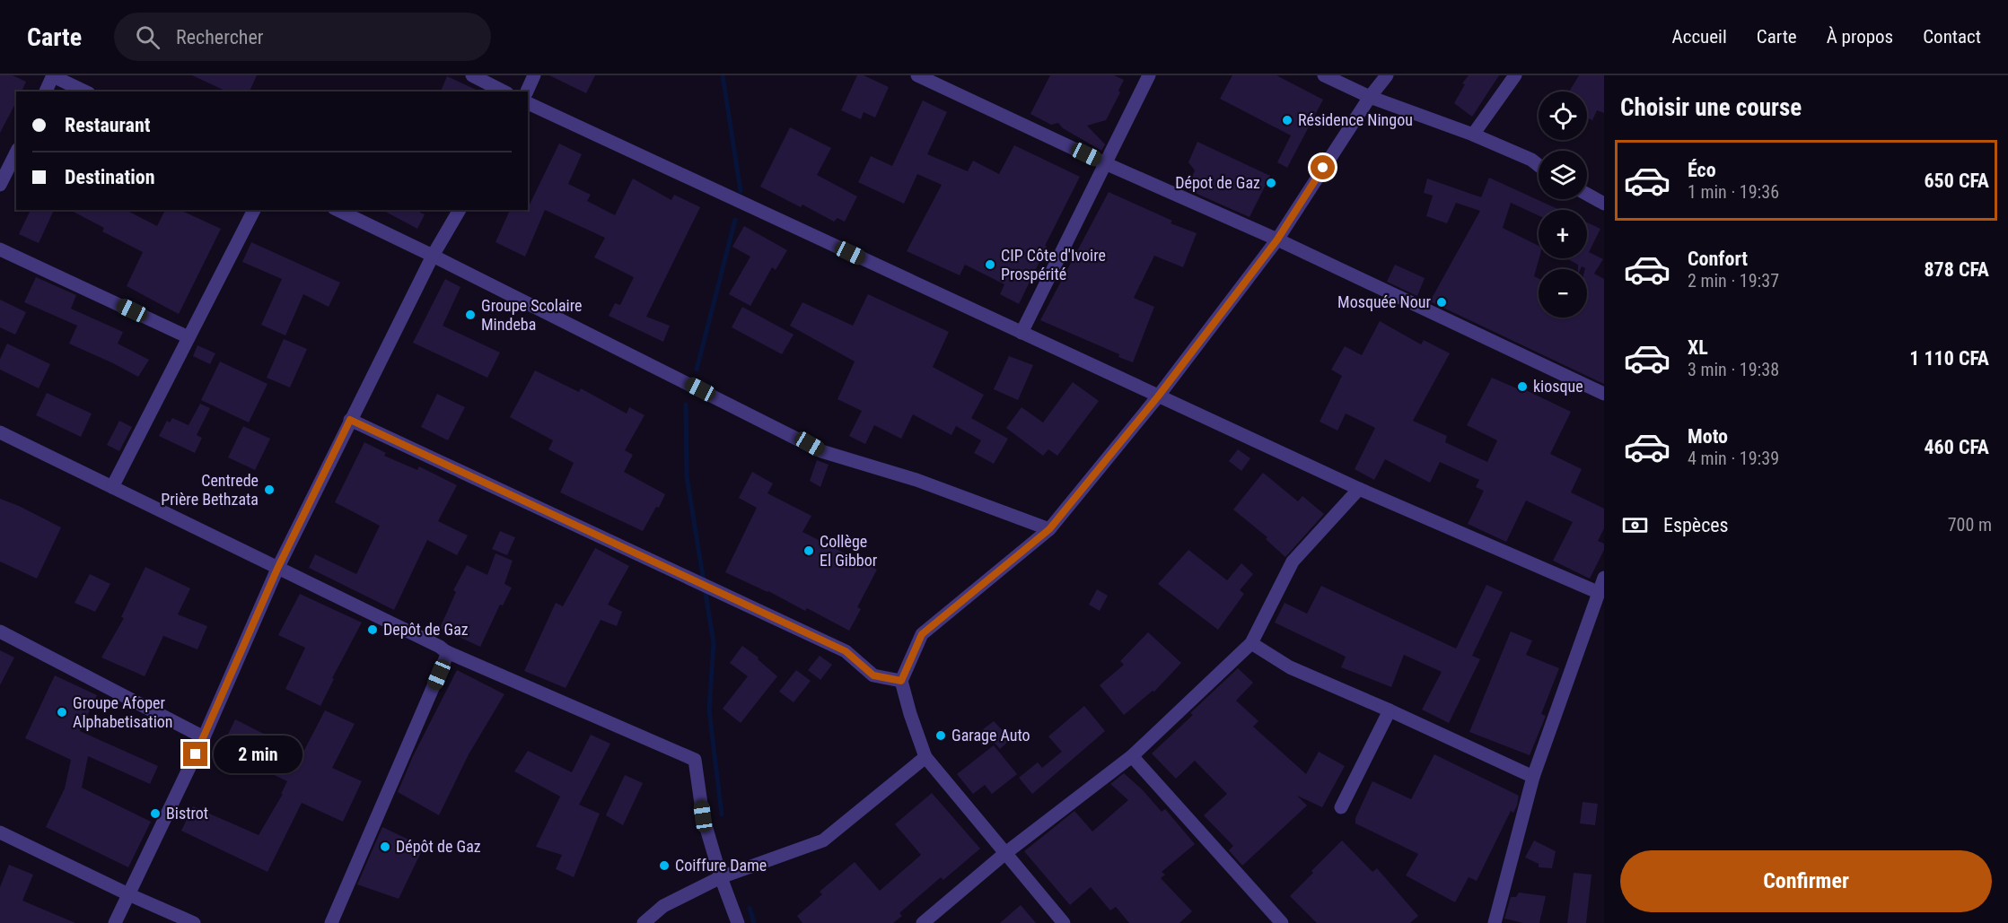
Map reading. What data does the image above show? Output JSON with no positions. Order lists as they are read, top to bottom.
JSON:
{
  "places": [
    "Résidence Ningou",
    "Dépot de Gaz",
    "CIP Côte d'Ivoire Prospérité",
    "Mosquée Nour",
    "Groupe Scolaire Mindeba",
    "kiosque",
    "Centrede Prière Bethzata",
    "Collège El Gibbor",
    "Depôt de Gaz",
    "Groupe Afoper Alphabetisation",
    "Garage Auto",
    "Bistrot",
    "Dépôt de Gaz",
    "Coiffure Dame"
  ],
  "page": {
    "header": "Carte",
    "search": "Rechercher",
    "nav": [
      "Accueil",
      "Carte",
      "À propos",
      "Contact"
    ],
    "heading": "Choisir une course",
    "map_buttons": ["+", "−"],
    "banner": ["Restaurant", "Destination"],
    "list": [
      {
        "name": "Éco",
        "note": "1 min · 19:36",
        "value": "650 CFA"
      },
      {
        "name": "Confort",
        "note": "2 min · 19:37",
        "value": "878 CFA"
      },
      {
        "name": "XL",
        "note": "3 min · 19:38",
        "value": "1 110 CFA"
      },
      {
        "name": "Moto",
        "note": "4 min · 19:39",
        "value": "460 CFA"
      }
    ],
    "pay": ["Espèces", "700 m"],
    "bubble": "2 min",
    "buttons": "Confirmer"
  }
}
